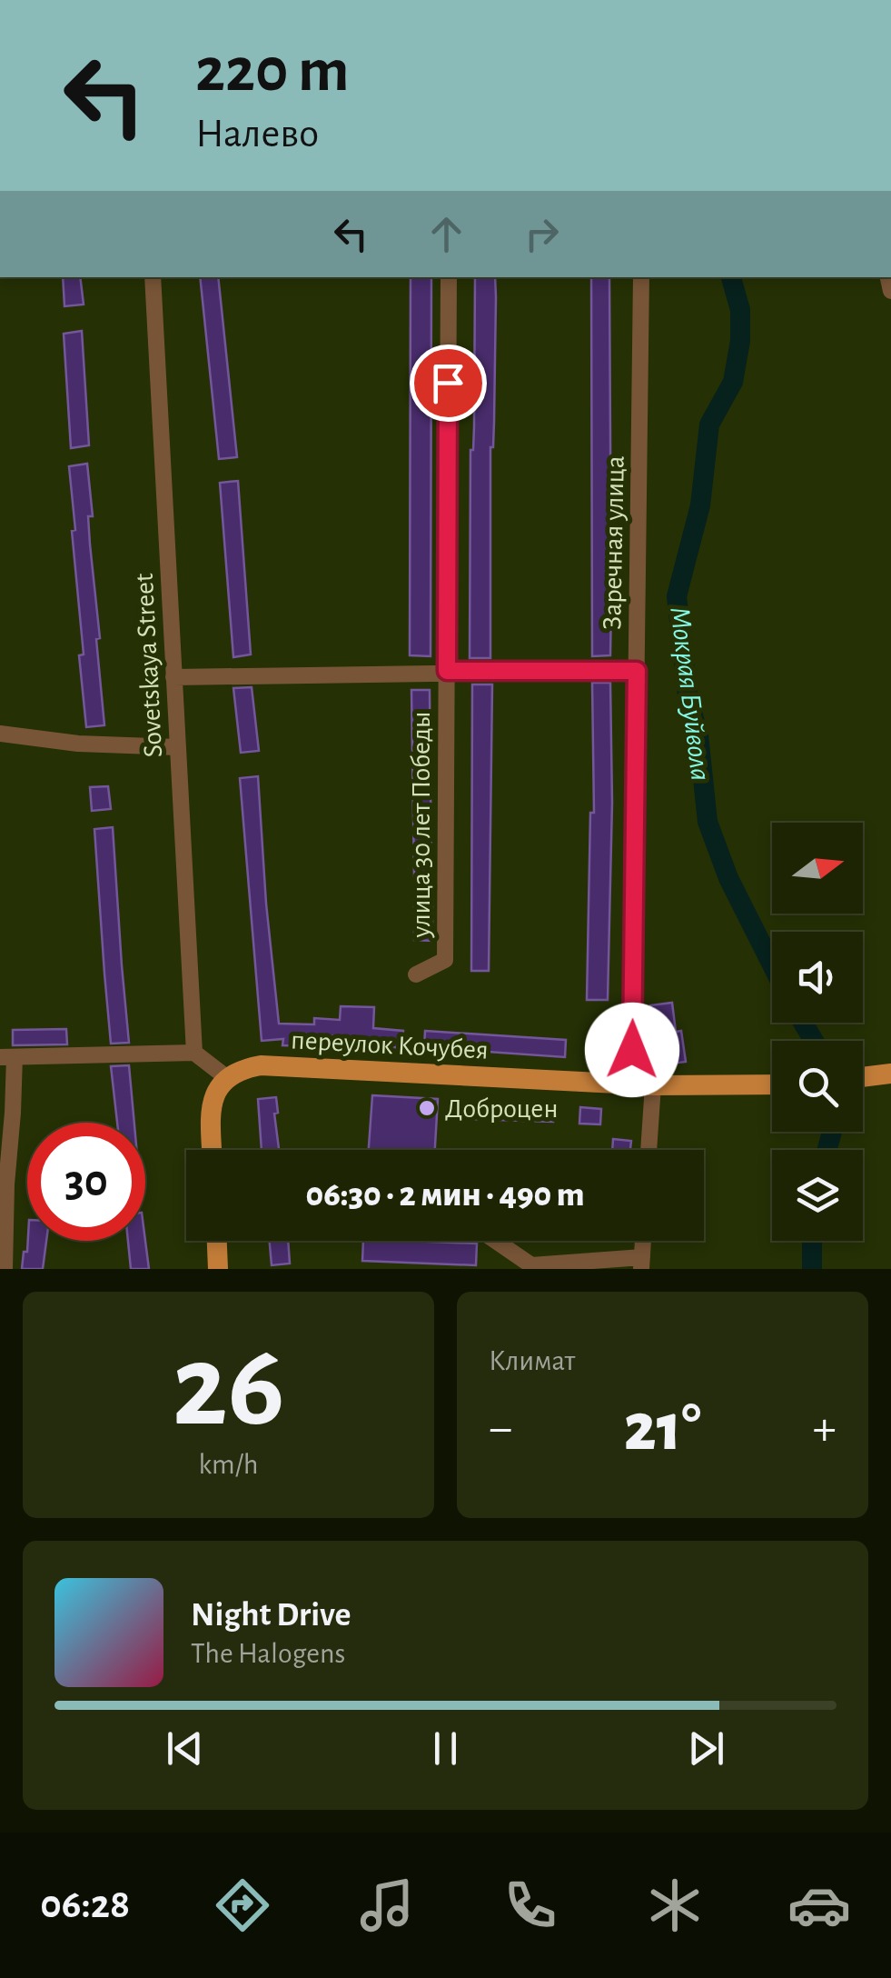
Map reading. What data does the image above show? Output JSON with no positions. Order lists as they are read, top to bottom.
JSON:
{
  "streets": {
    "main road": ["переулок Кочубея"],
    "street": ["Заречная улица", "Sovetskaya Street", "улица 30 лет Победы"]
  },
  "crossings": [
    ["Заречная улица", "переулок Кочубея"]
  ],
  "water": ["Мокрая Буйвола"],
  "places": ["Доброцен"],
  "north": "right",
  "page": {
    "turn": ["220 m", "Налево"],
    "limit": "30",
    "trip": "06:30 · 2 мин · 490 m",
    "tile": [
      ["26", "km/h"],
      "Климат"
    ],
    "heat": ["−", "21°", "+"],
    "song": ["Night Drive", "The Halogens"],
    "tabs": "06:28"
  }
}
